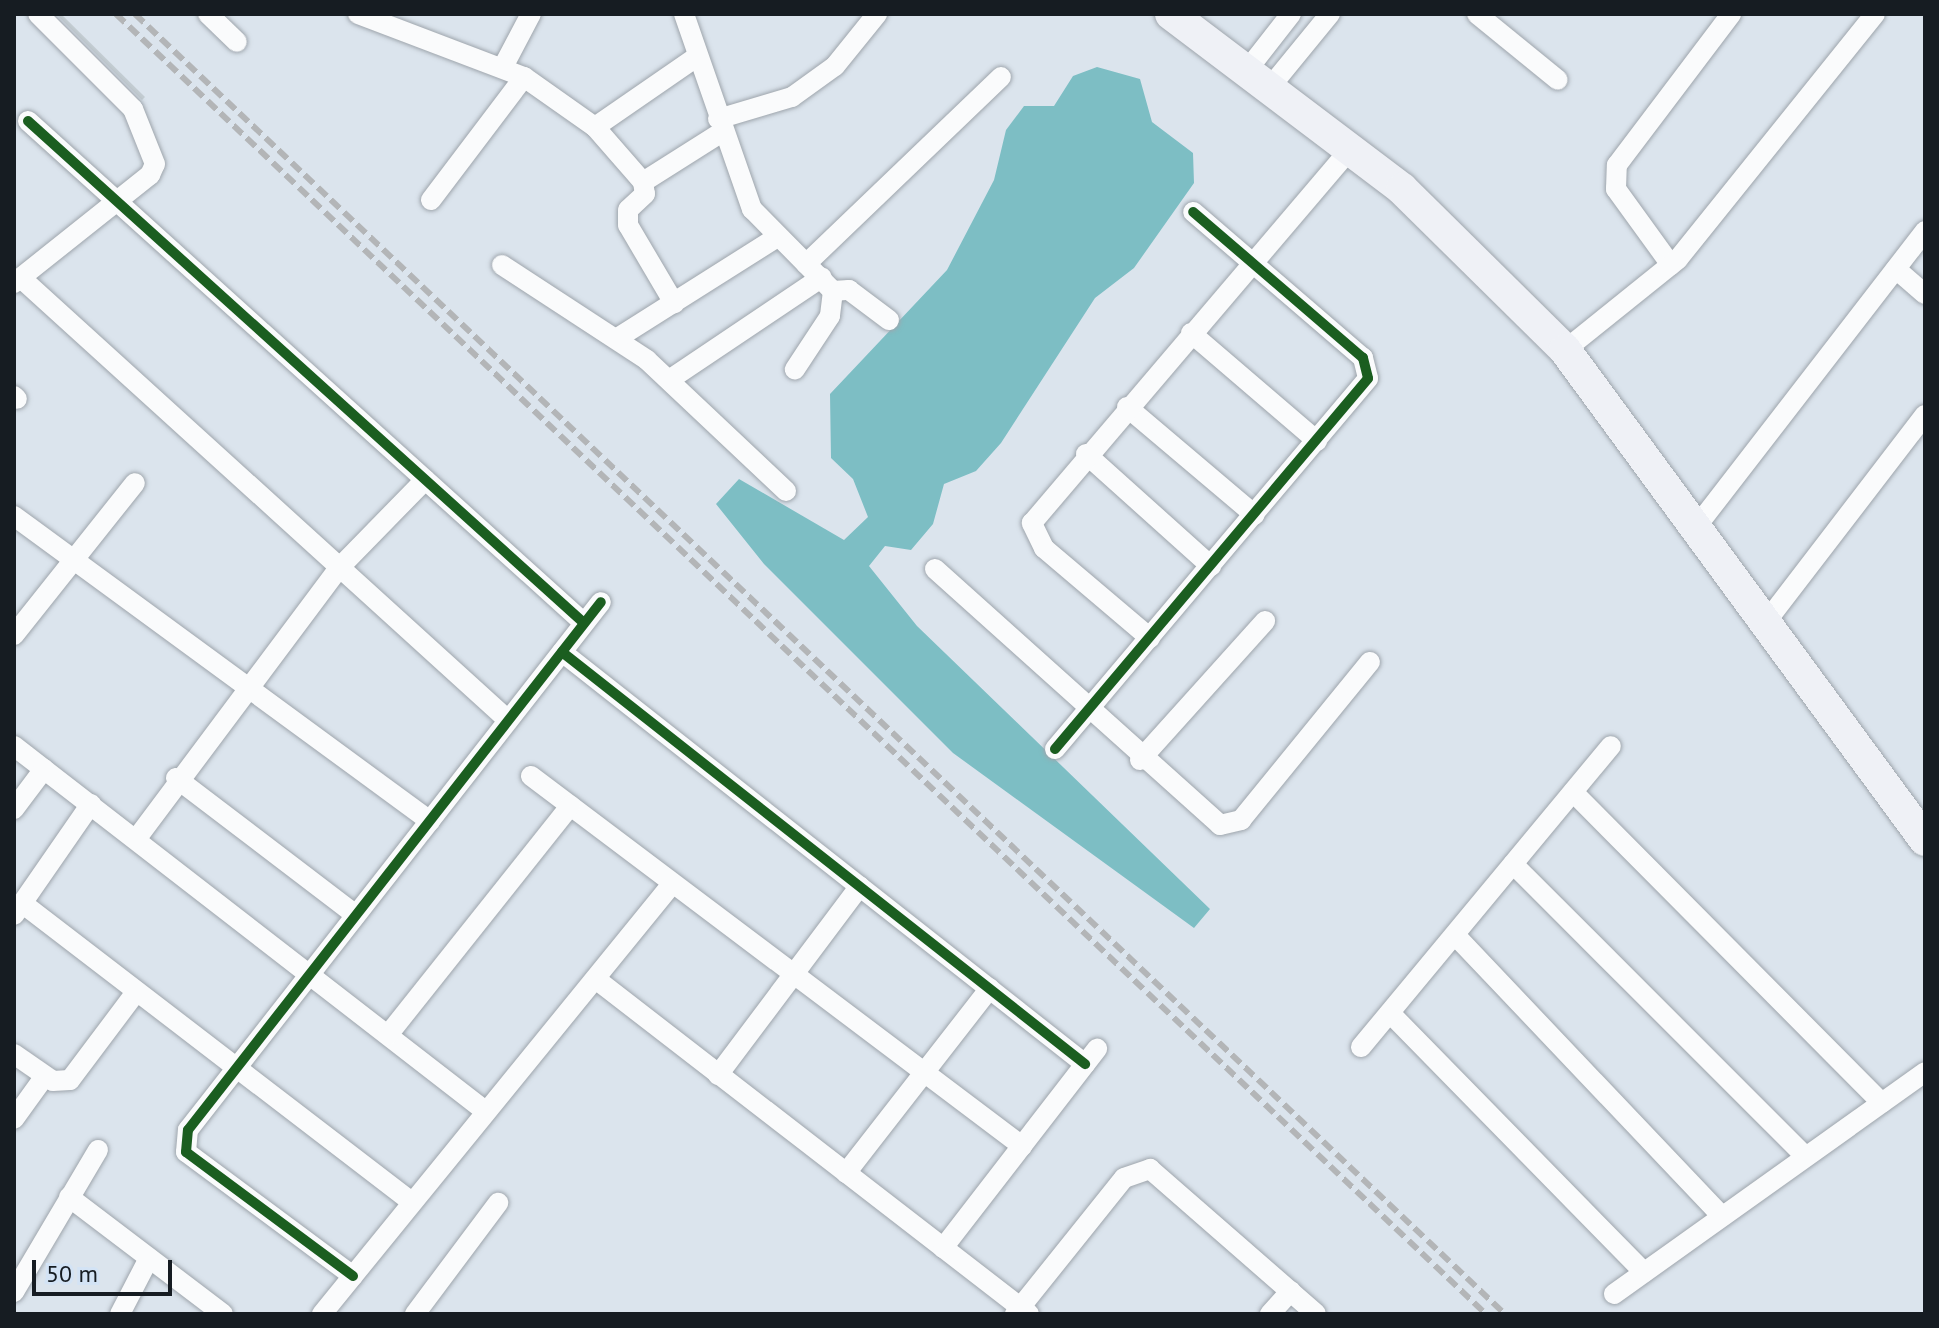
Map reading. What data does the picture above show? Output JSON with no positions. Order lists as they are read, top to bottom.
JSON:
{
  "scale_bar": "50 m"
}
